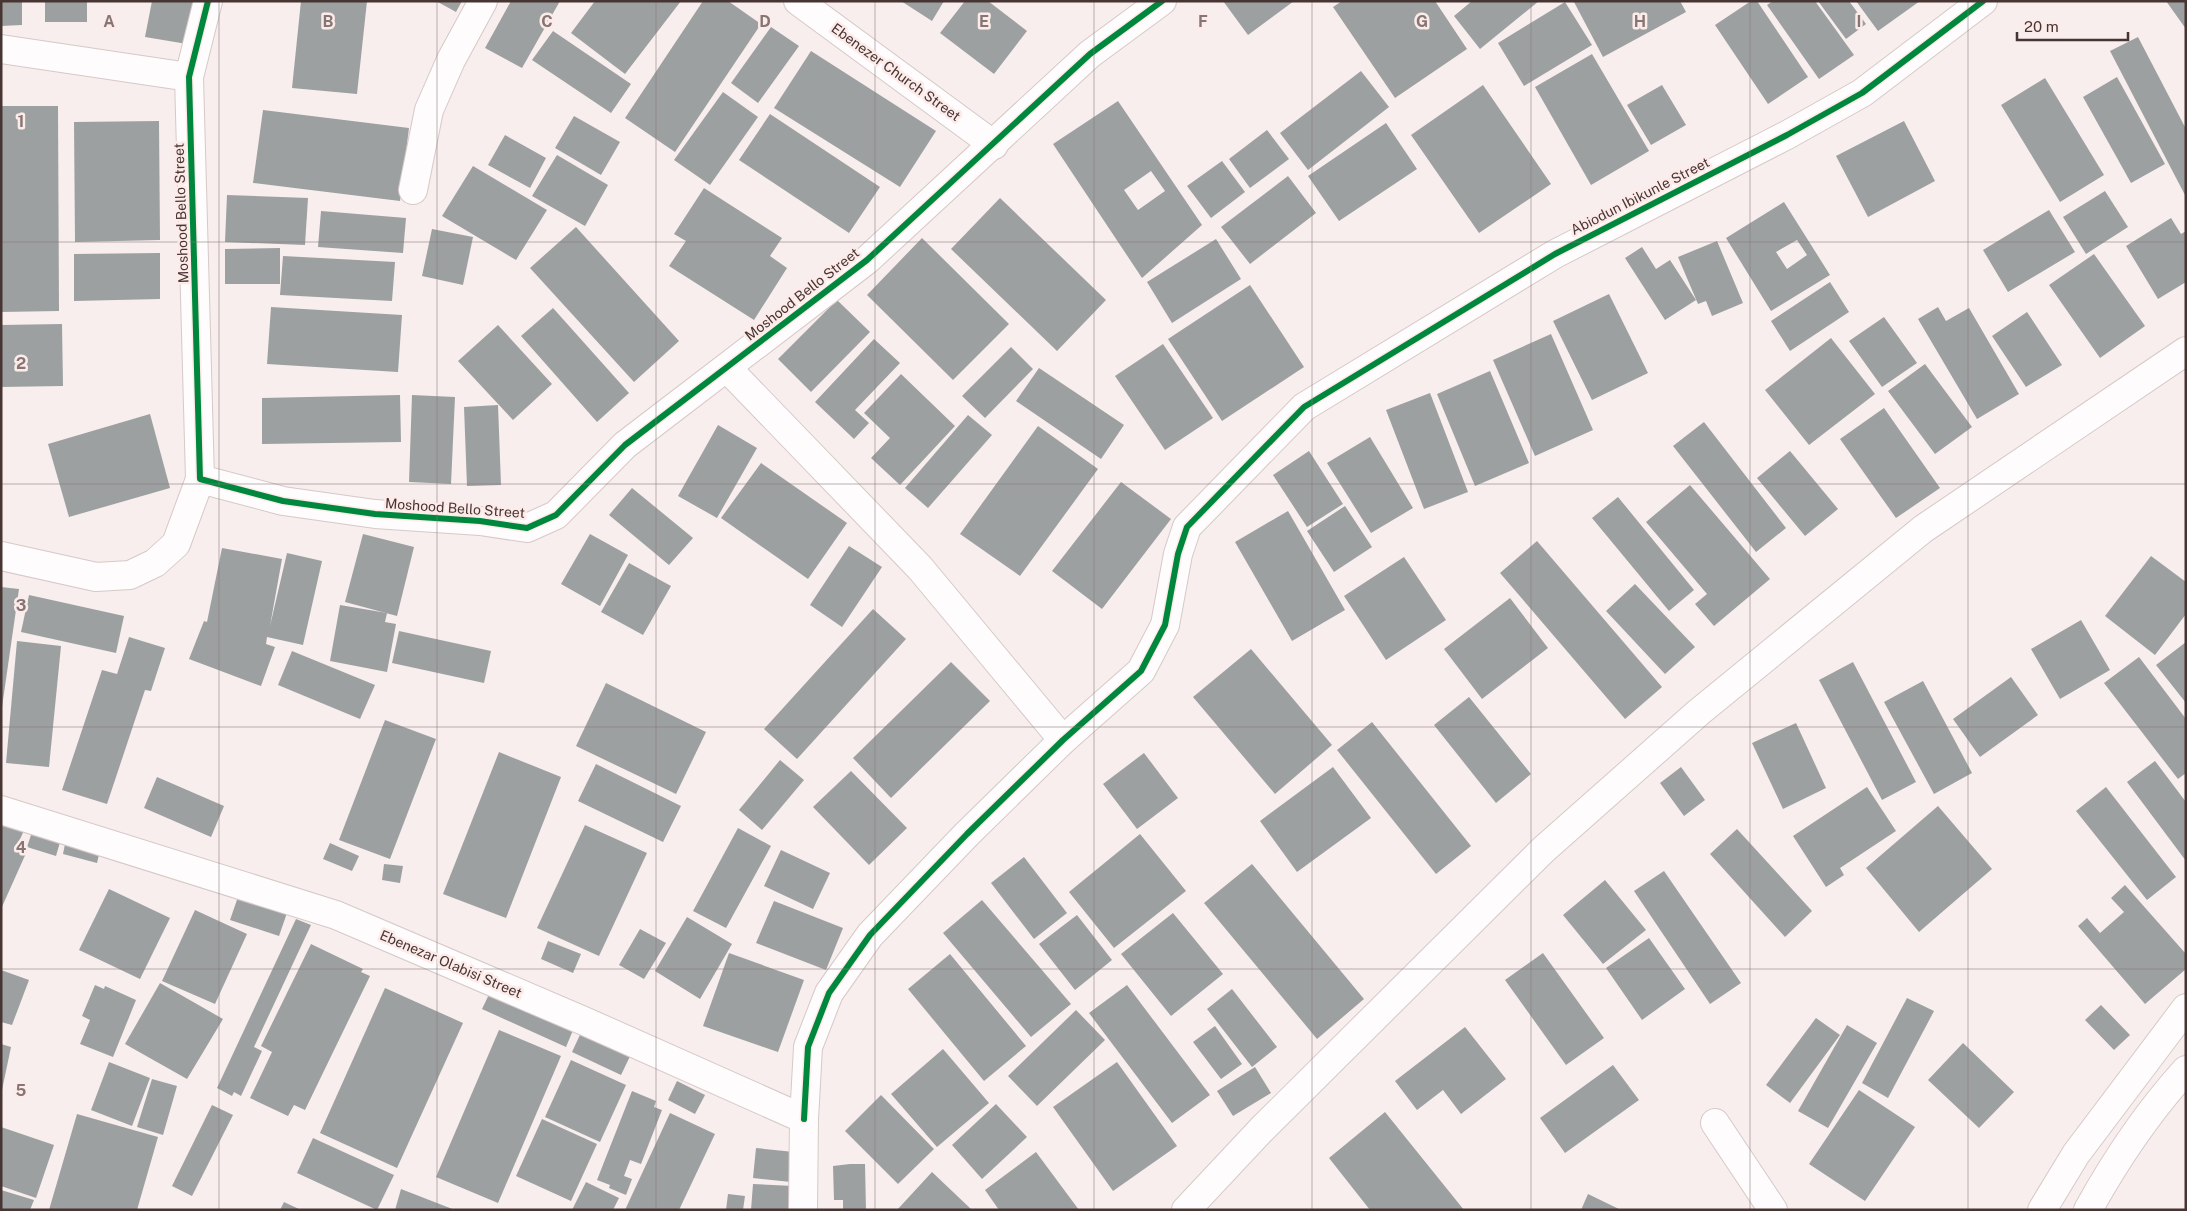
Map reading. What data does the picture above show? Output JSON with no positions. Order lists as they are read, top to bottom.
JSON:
{
  "streets": {
    "street": [
      "Ebenezer Church Street",
      "Abiodun Ibikunle Street",
      "Moshood Bello Street",
      "Ebenezar Olabisi Street"
    ]
  },
  "crossings": [
    ["Ebenezer Church Street", "Moshood Bello Street"],
    ["Abiodun Ibikunle Street", "Ebenezar Olabisi Street"]
  ],
  "scale_bar": "20 m",
  "grid": {
    "columns": [
      "A",
      "B",
      "C",
      "D",
      "E",
      "F",
      "G",
      "H",
      "I"
    ],
    "rows": [
      "1",
      "2",
      "3",
      "4",
      "5"
    ]
  }
}
